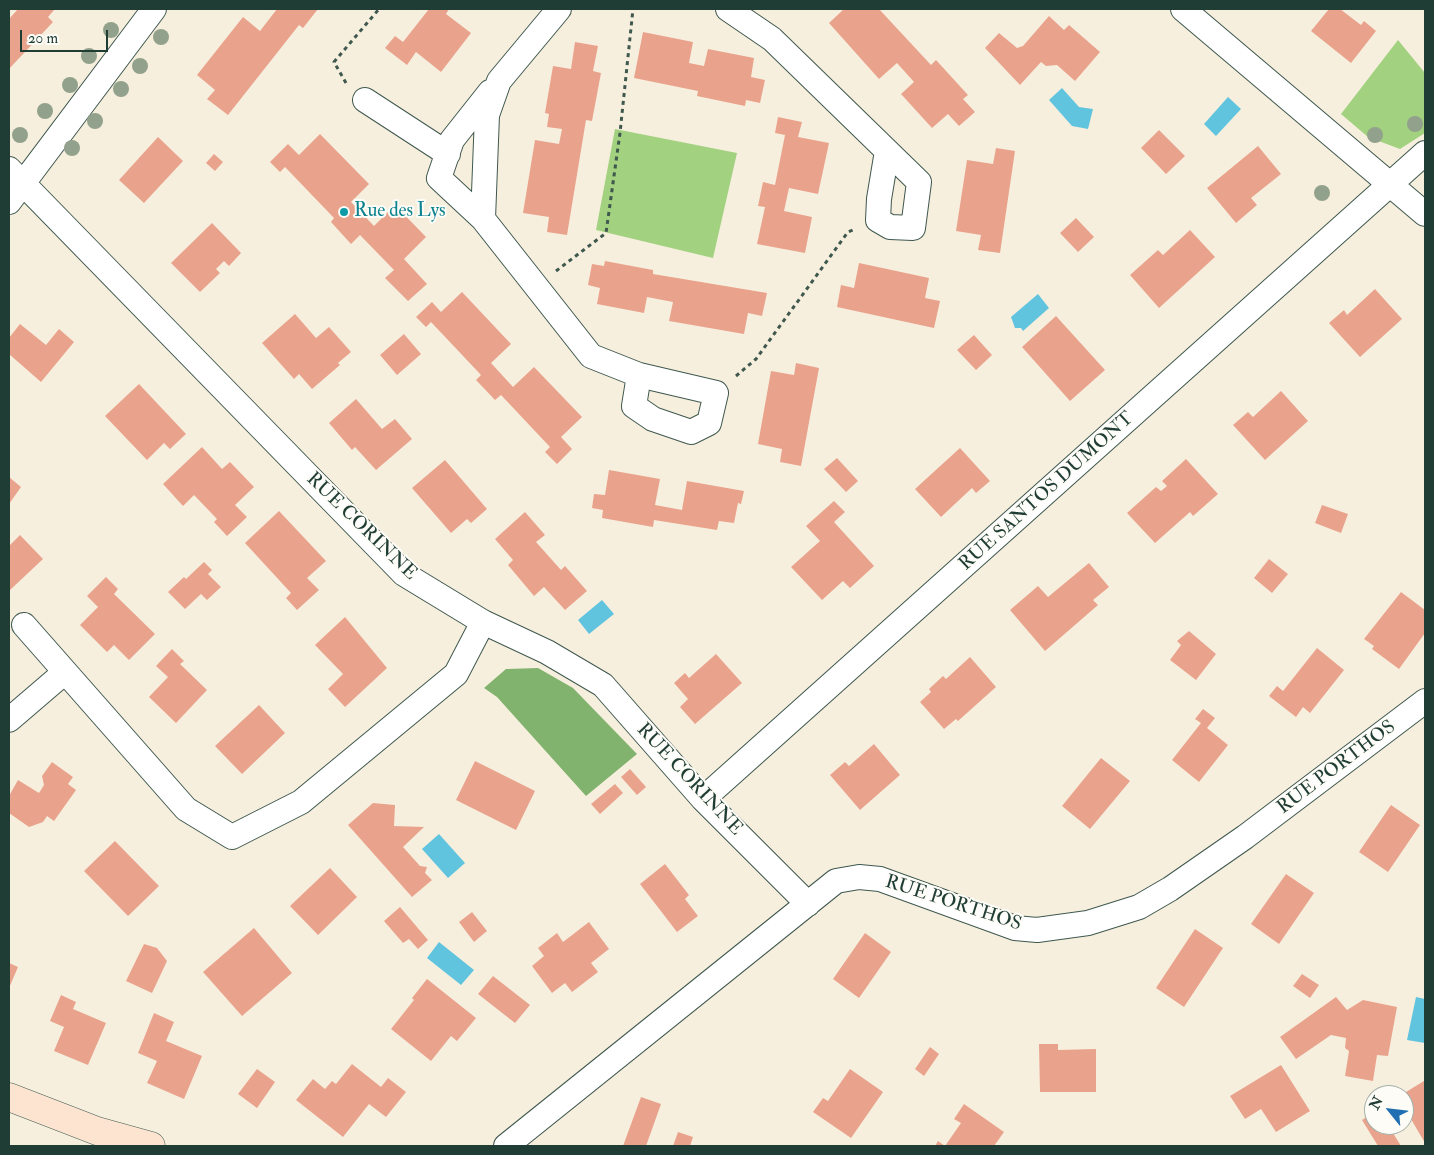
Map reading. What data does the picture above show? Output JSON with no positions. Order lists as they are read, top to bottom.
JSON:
{
  "streets": {
    "street": ["RUE SANTOS DUMONT", "RUE CORINNE", "RUE PORTHOS"]
  },
  "crossings": [
    ["RUE SANTOS DUMONT", "RUE CORINNE"],
    ["RUE CORINNE", "RUE PORTHOS"]
  ],
  "places": ["Rue des Lys"],
  "scale_bar": "20 m",
  "north": "top left"
}
